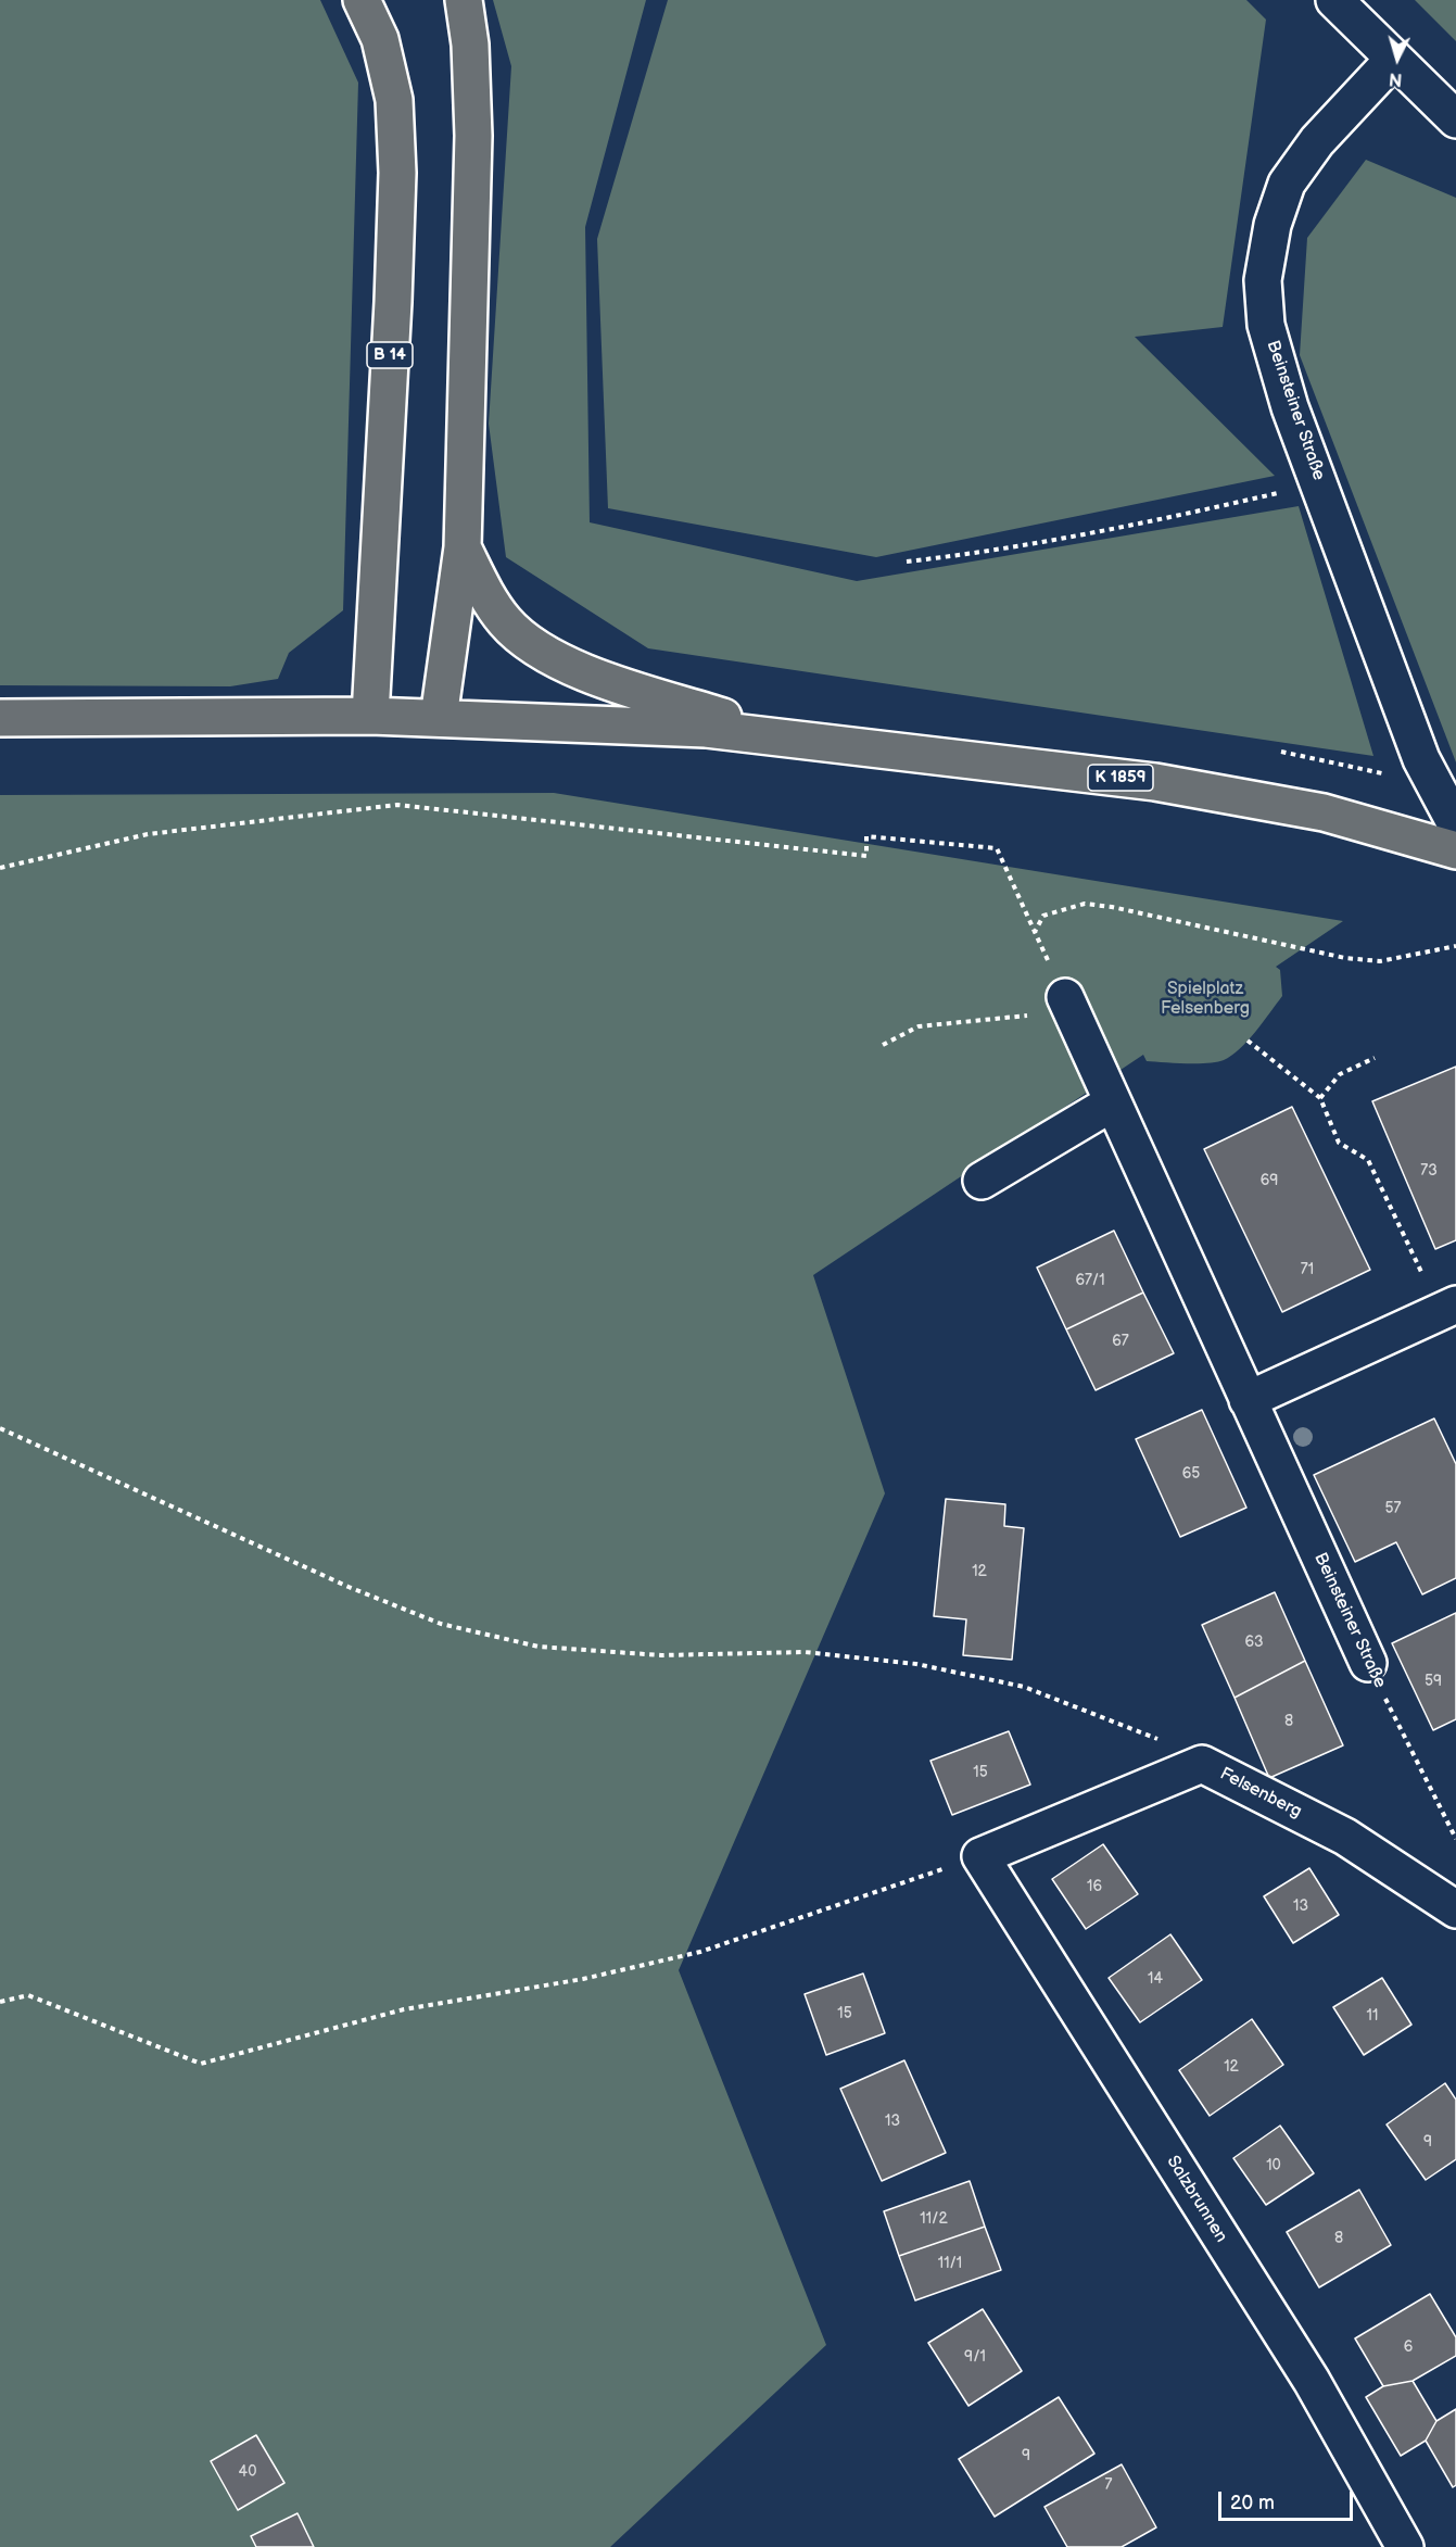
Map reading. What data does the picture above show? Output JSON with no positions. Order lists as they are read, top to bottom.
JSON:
{
  "streets": {
    "highway": ["B 14", "K 1859"],
    "street": ["Beinsteiner Straße", "Felsenberg", "Salzbrunnen"]
  },
  "crossings": [
    ["Felsenberg", "Salzbrunnen"]
  ],
  "parks": ["Spielplatz Felsenberg"],
  "house_numbers": [
    "73",
    "69",
    "71",
    "67/1",
    "67",
    "65",
    "57",
    "12",
    "63",
    "59",
    "8",
    "15",
    "16",
    "13",
    "14",
    "15",
    "11",
    "12",
    "13",
    "9",
    "10",
    "11/2",
    "8",
    "11/1",
    "6",
    "9/1",
    "9",
    "40",
    "7"
  ],
  "scale_bar": "20 m",
  "north": "bottom"
}
